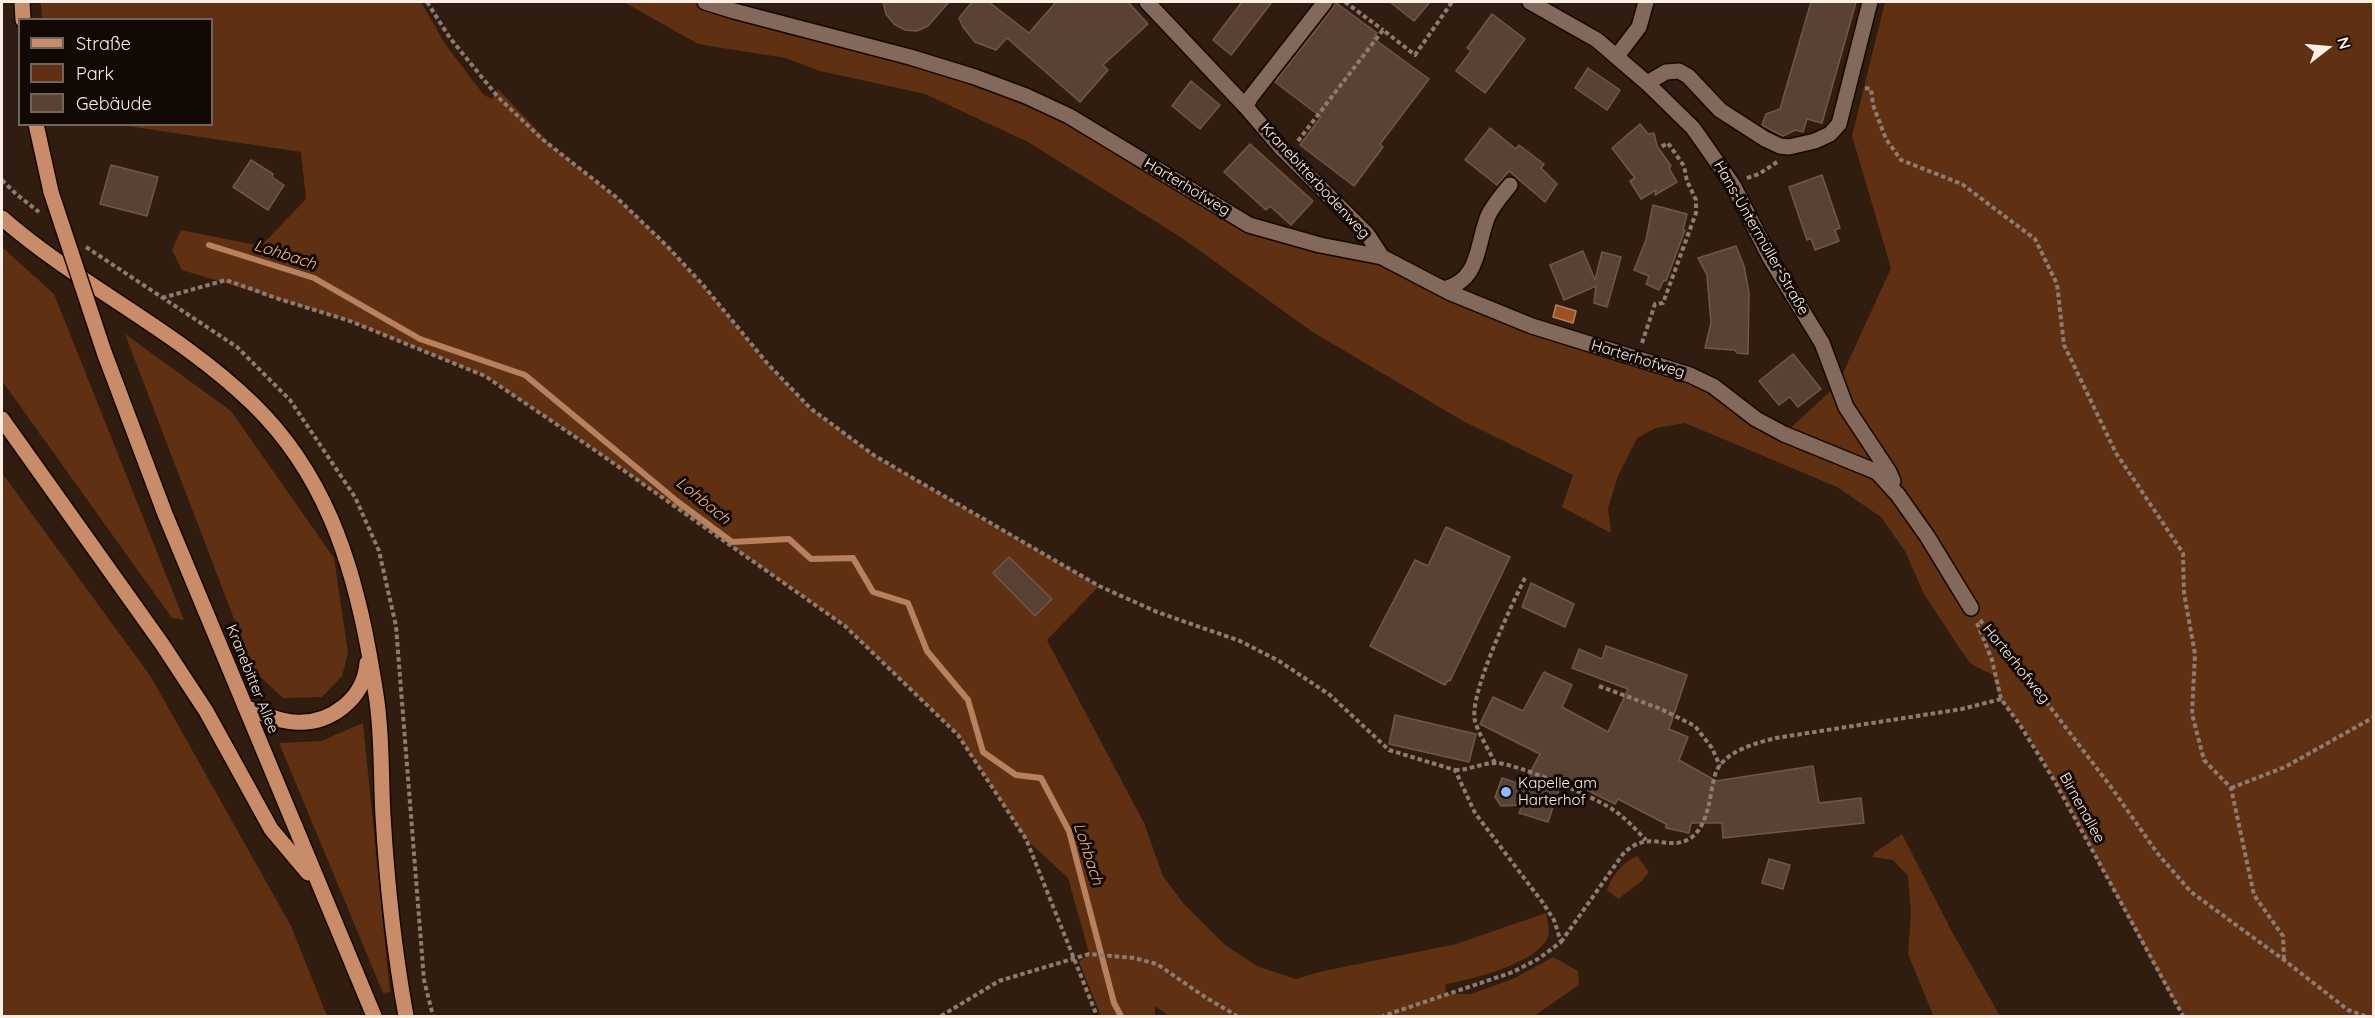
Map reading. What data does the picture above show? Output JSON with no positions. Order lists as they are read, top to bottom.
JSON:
{
  "streets": {
    "main road": ["Kranebitter Allee"],
    "street": ["Kranebitterbodenweg", "Harterhofweg", "Hans-Untermüller-Straße"],
    "path": ["Birnenallee"]
  },
  "crossings": [
    ["Kranebitterbodenweg", "Harterhofweg"],
    ["Harterhofweg", "Hans-Untermüller-Straße"],
    ["Harterhofweg", "Birnenallee"]
  ],
  "water": ["Lohbach"],
  "places": ["Kapelle am Harterhof"],
  "legend": ["Straße", "Park", "Gebäude"],
  "north": "right"
}
